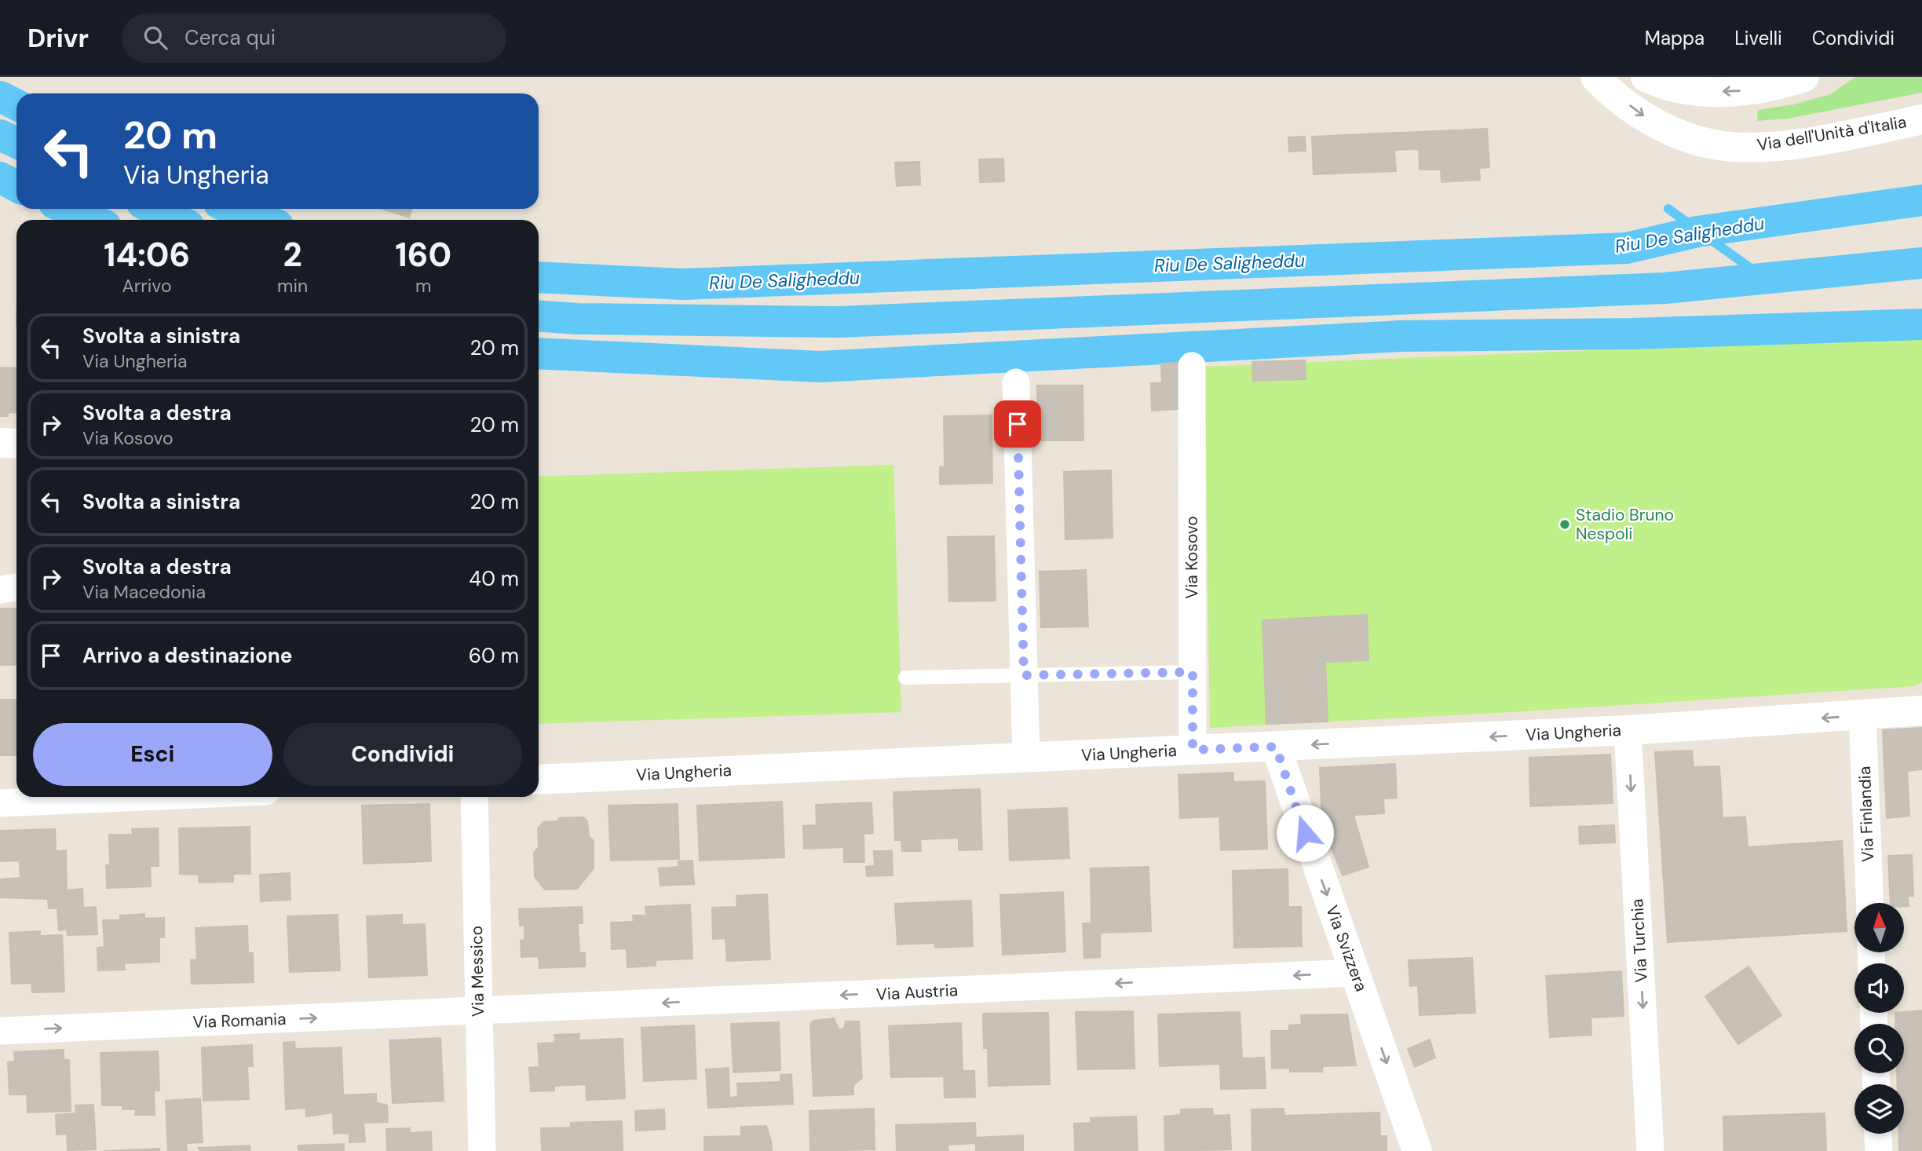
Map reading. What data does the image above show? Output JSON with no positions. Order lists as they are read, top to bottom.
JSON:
{
  "streets": {
    "street": [
      "Via dell'Unità d'Italia",
      "Via Kosovo",
      "Via Ungheria",
      "Via Finlandia",
      "Via Turchia",
      "Via Svizzera",
      "Via Messico",
      "Via Austria",
      "Via Romania"
    ]
  },
  "crossings": [
    ["Via Kosovo", "Via Ungheria"],
    ["Via Ungheria", "Via Finlandia"],
    ["Via Ungheria", "Via Turchia"],
    ["Via Ungheria", "Via Svizzera"],
    ["Via Svizzera", "Via Austria"],
    ["Via Messico", "Via Austria"],
    ["Via Messico", "Via Romania"],
    ["Via Austria", "Via Romania"]
  ],
  "one_way": [
    "Via Ungheria",
    "Via Turchia",
    "Via Svizzera",
    "Via Austria",
    "Via Romania"
  ],
  "water": ["Riu De Saligheddu"],
  "places": ["Stadio Bruno Nespoli"],
  "north": "top",
  "page": {
    "header": "Drivr",
    "search": "Cerca qui",
    "nav": ["Mappa", "Livelli", "Condividi"],
    "turn": ["20 m", "Via Ungheria"],
    "eta": [
      "14:06",
      "Arrivo",
      "2",
      "min",
      "160",
      "m"
    ],
    "list": [
      {
        "name": "Svolta a sinistra",
        "note": "Via Ungheria",
        "value": "20 m"
      },
      {
        "name": "Svolta a destra",
        "note": "Via Kosovo",
        "value": "20 m"
      },
      {
        "name": "Svolta a sinistra",
        "value": "20 m"
      },
      {
        "name": "Svolta a destra",
        "note": "Via Macedonia",
        "value": "40 m"
      },
      {
        "name": "Arrivo a destinazione",
        "value": "60 m"
      }
    ],
    "buttons": ["Esci", "Condividi"]
  }
}
